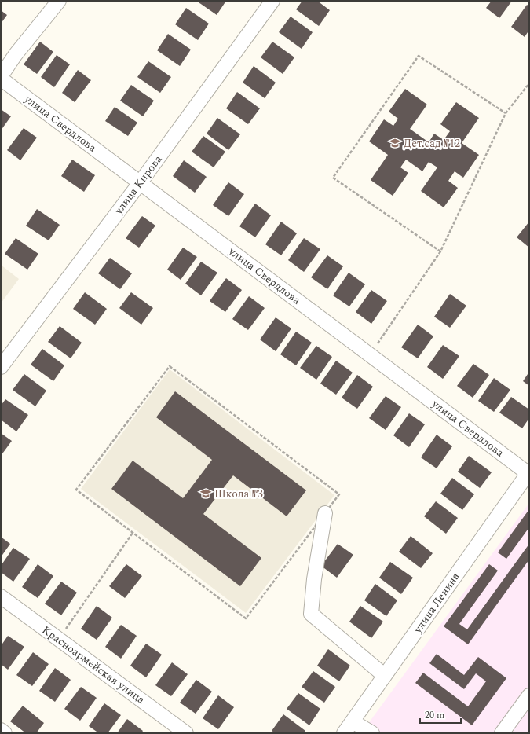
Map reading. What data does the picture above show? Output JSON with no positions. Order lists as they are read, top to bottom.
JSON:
{
  "streets": {
    "street": [
      "улица Свердлова",
      "улица Кирова",
      "улица Ленина",
      "Красноармейская улица"
    ]
  },
  "crossings": [
    ["улица Свердлова", "улица Кирова"],
    ["улица Свердлова", "улица Ленина"]
  ],
  "places": {
    "school or university": ["Дет.сад №12", "Школа №3"]
  },
  "scale_bar": "20 m"
}
